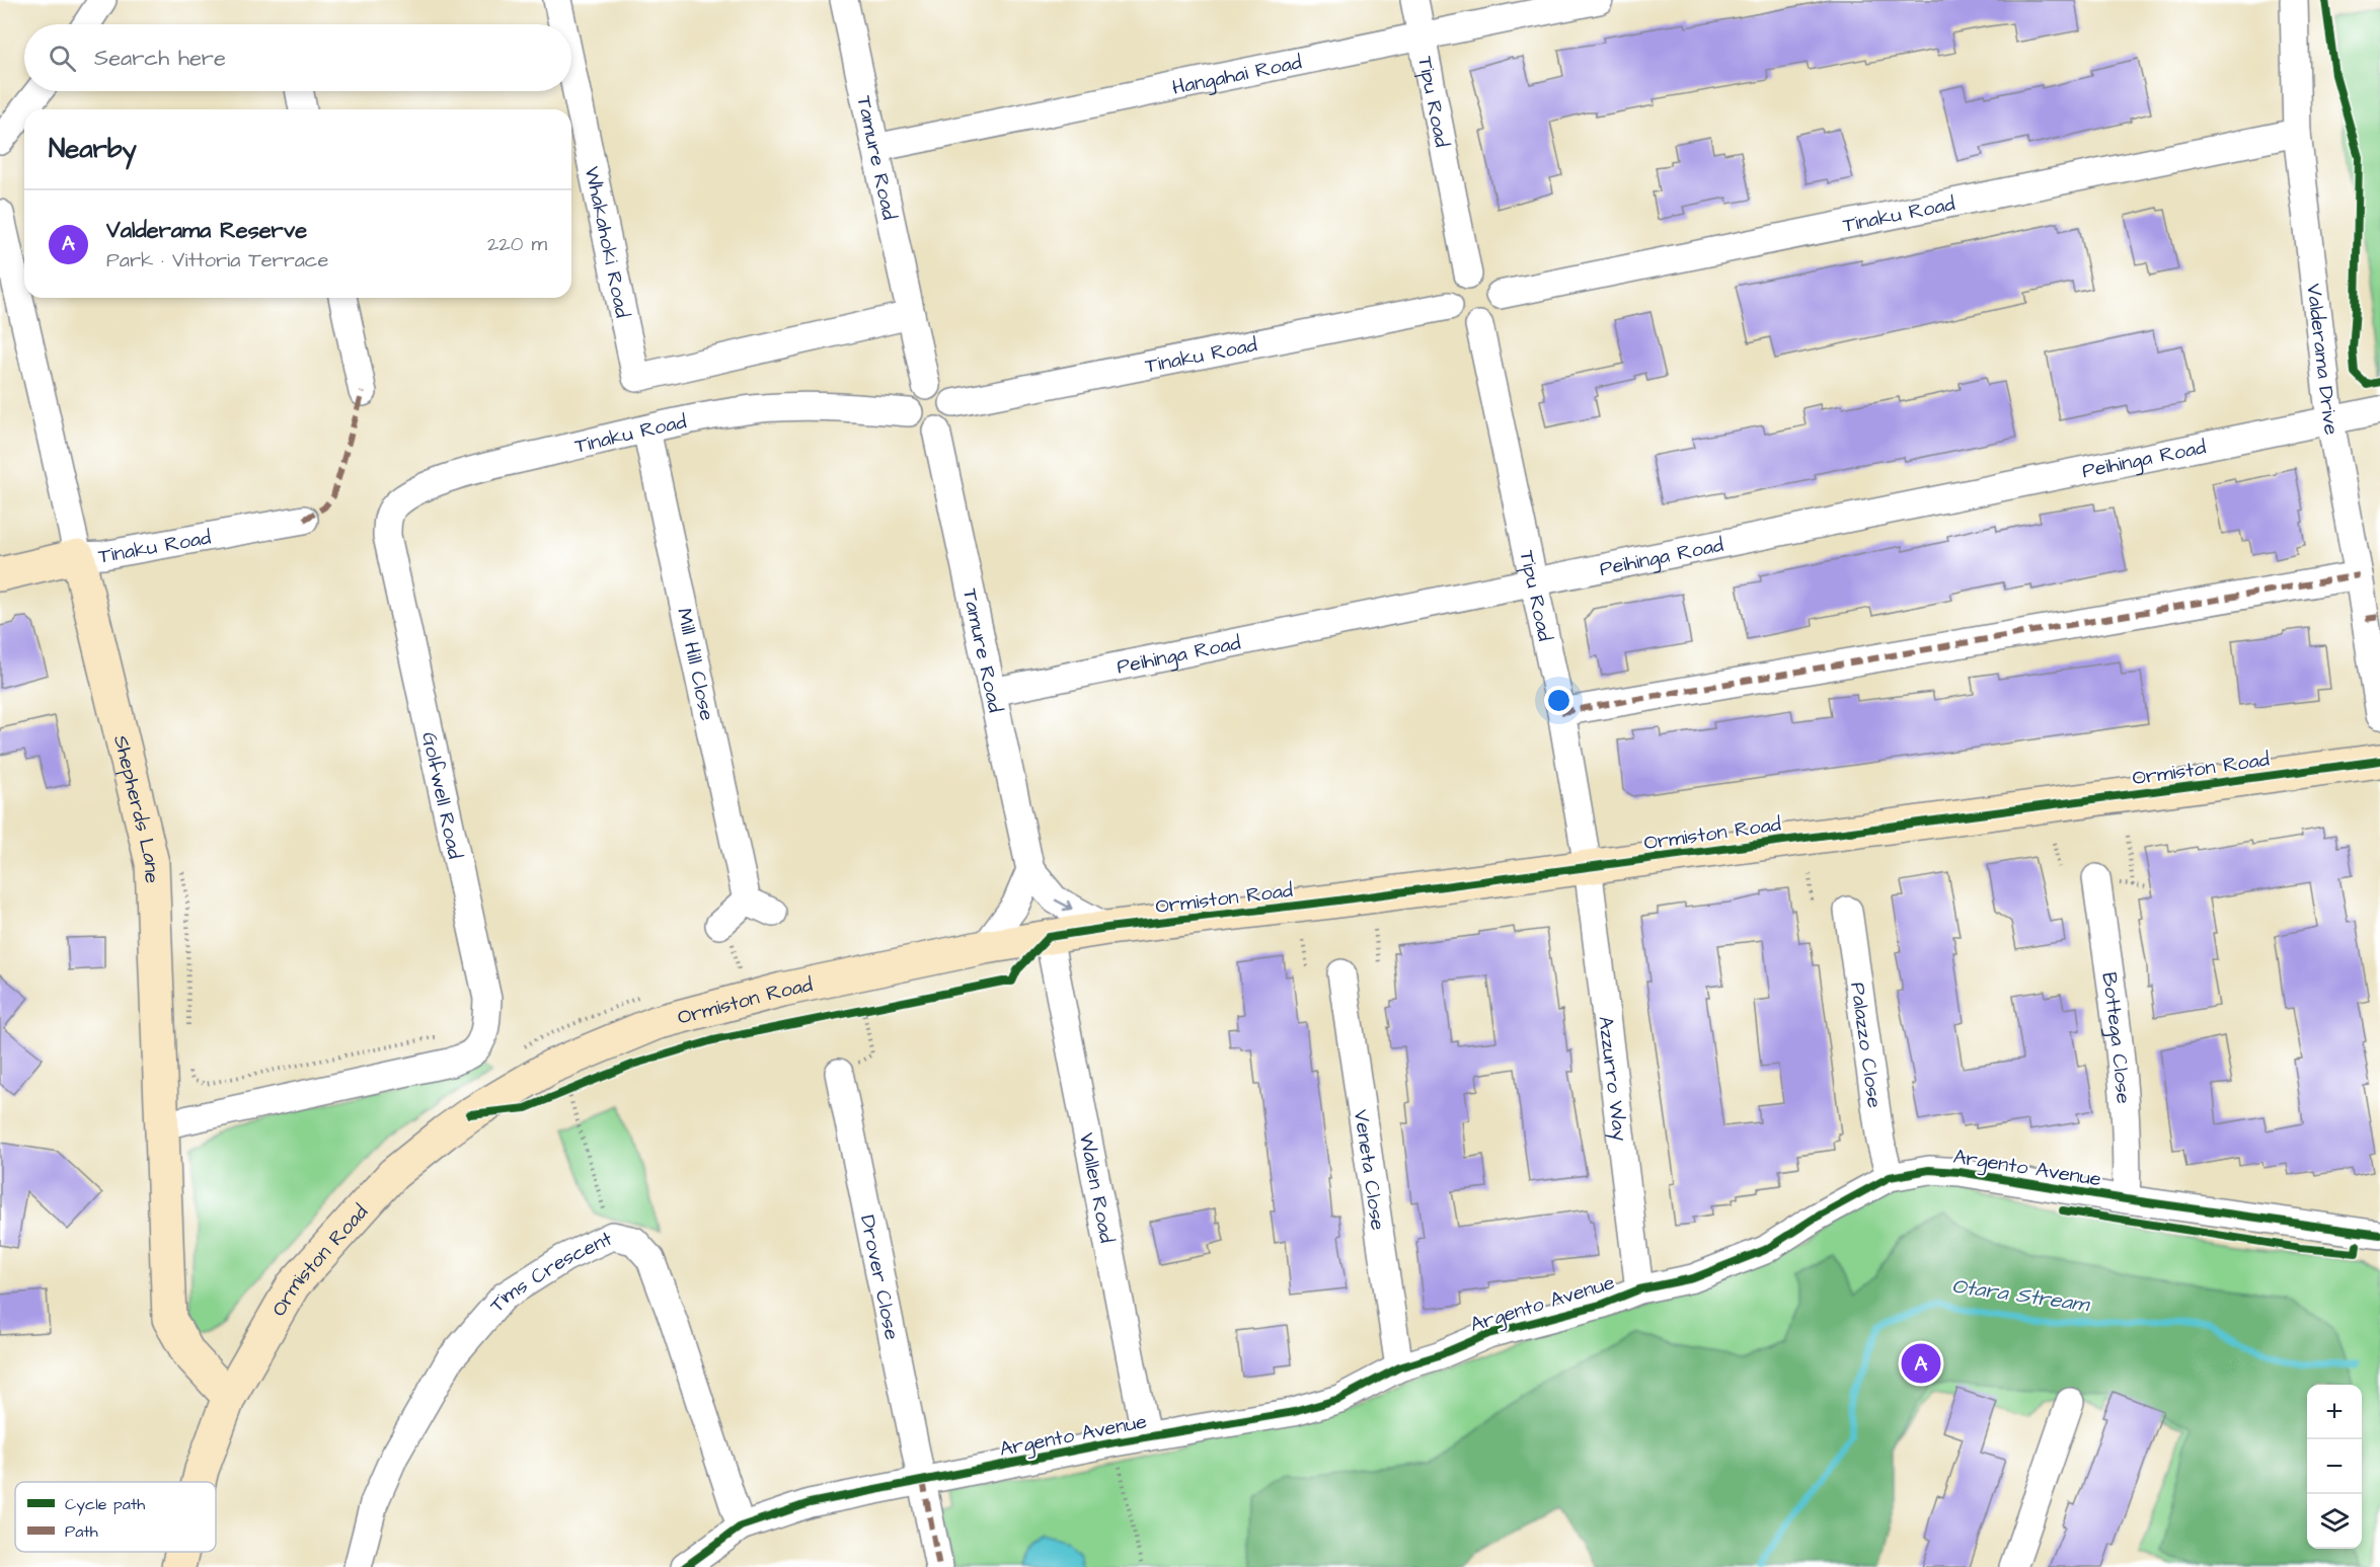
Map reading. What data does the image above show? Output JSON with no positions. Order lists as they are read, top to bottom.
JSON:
{
  "streets": {
    "main road": ["Ormiston Road", "Shepherds Lane"],
    "street": [
      "Hangahai Road",
      "Tipu Road",
      "Tamure Road",
      "Tinaku Road",
      "Whakahoki Road",
      "Valderama Drive",
      "Peihinga Road",
      "Mill Hill Close",
      "Golfwell Road",
      "Bottega Close",
      "Palazzo Close",
      "Azzurro Way",
      "Argento Avenue",
      "Veneta Close",
      "Wallen Road",
      "Tims Crescent",
      "Drover Close"
    ]
  },
  "crossings": [
    ["Hangahai Road", "Tipu Road"],
    ["Hangahai Road", "Tamure Road"],
    ["Tipu Road", "Tinaku Road"],
    ["Tipu Road", "Peihinga Road"],
    ["Tipu Road", "Ormiston Road"],
    ["Tipu Road", "Azzurro Way"],
    ["Tamure Road", "Tinaku Road"],
    ["Tamure Road", "Whakahoki Road"],
    ["Tamure Road", "Peihinga Road"],
    ["Tamure Road", "Ormiston Road"],
    ["Tinaku Road", "Valderama Drive"],
    ["Tinaku Road", "Mill Hill Close"],
    ["Tinaku Road", "Golfwell Road"],
    ["Tinaku Road", "Shepherds Lane"],
    ["Valderama Drive", "Peihinga Road"],
    ["Ormiston Road", "Shepherds Lane"],
    ["Ormiston Road", "Azzurro Way"],
    ["Ormiston Road", "Wallen Road"],
    ["Golfwell Road", "Shepherds Lane"],
    ["Bottega Close", "Argento Avenue"],
    ["Palazzo Close", "Argento Avenue"],
    ["Azzurro Way", "Argento Avenue"],
    ["Argento Avenue", "Veneta Close"],
    ["Argento Avenue", "Wallen Road"],
    ["Argento Avenue", "Tims Crescent"],
    ["Argento Avenue", "Drover Close"]
  ],
  "water": ["Otara Stream"],
  "legend": ["Cycle path", "Path"],
  "page": {
    "search": "Search here",
    "heading": "Nearby",
    "list": [
      {
        "mark": "A",
        "name": "Valderama Reserve",
        "note": "Park · Vittoria Terrace",
        "value": "220 m"
      }
    ],
    "pins": "A",
    "map_buttons": ["+", "−"]
  }
}
